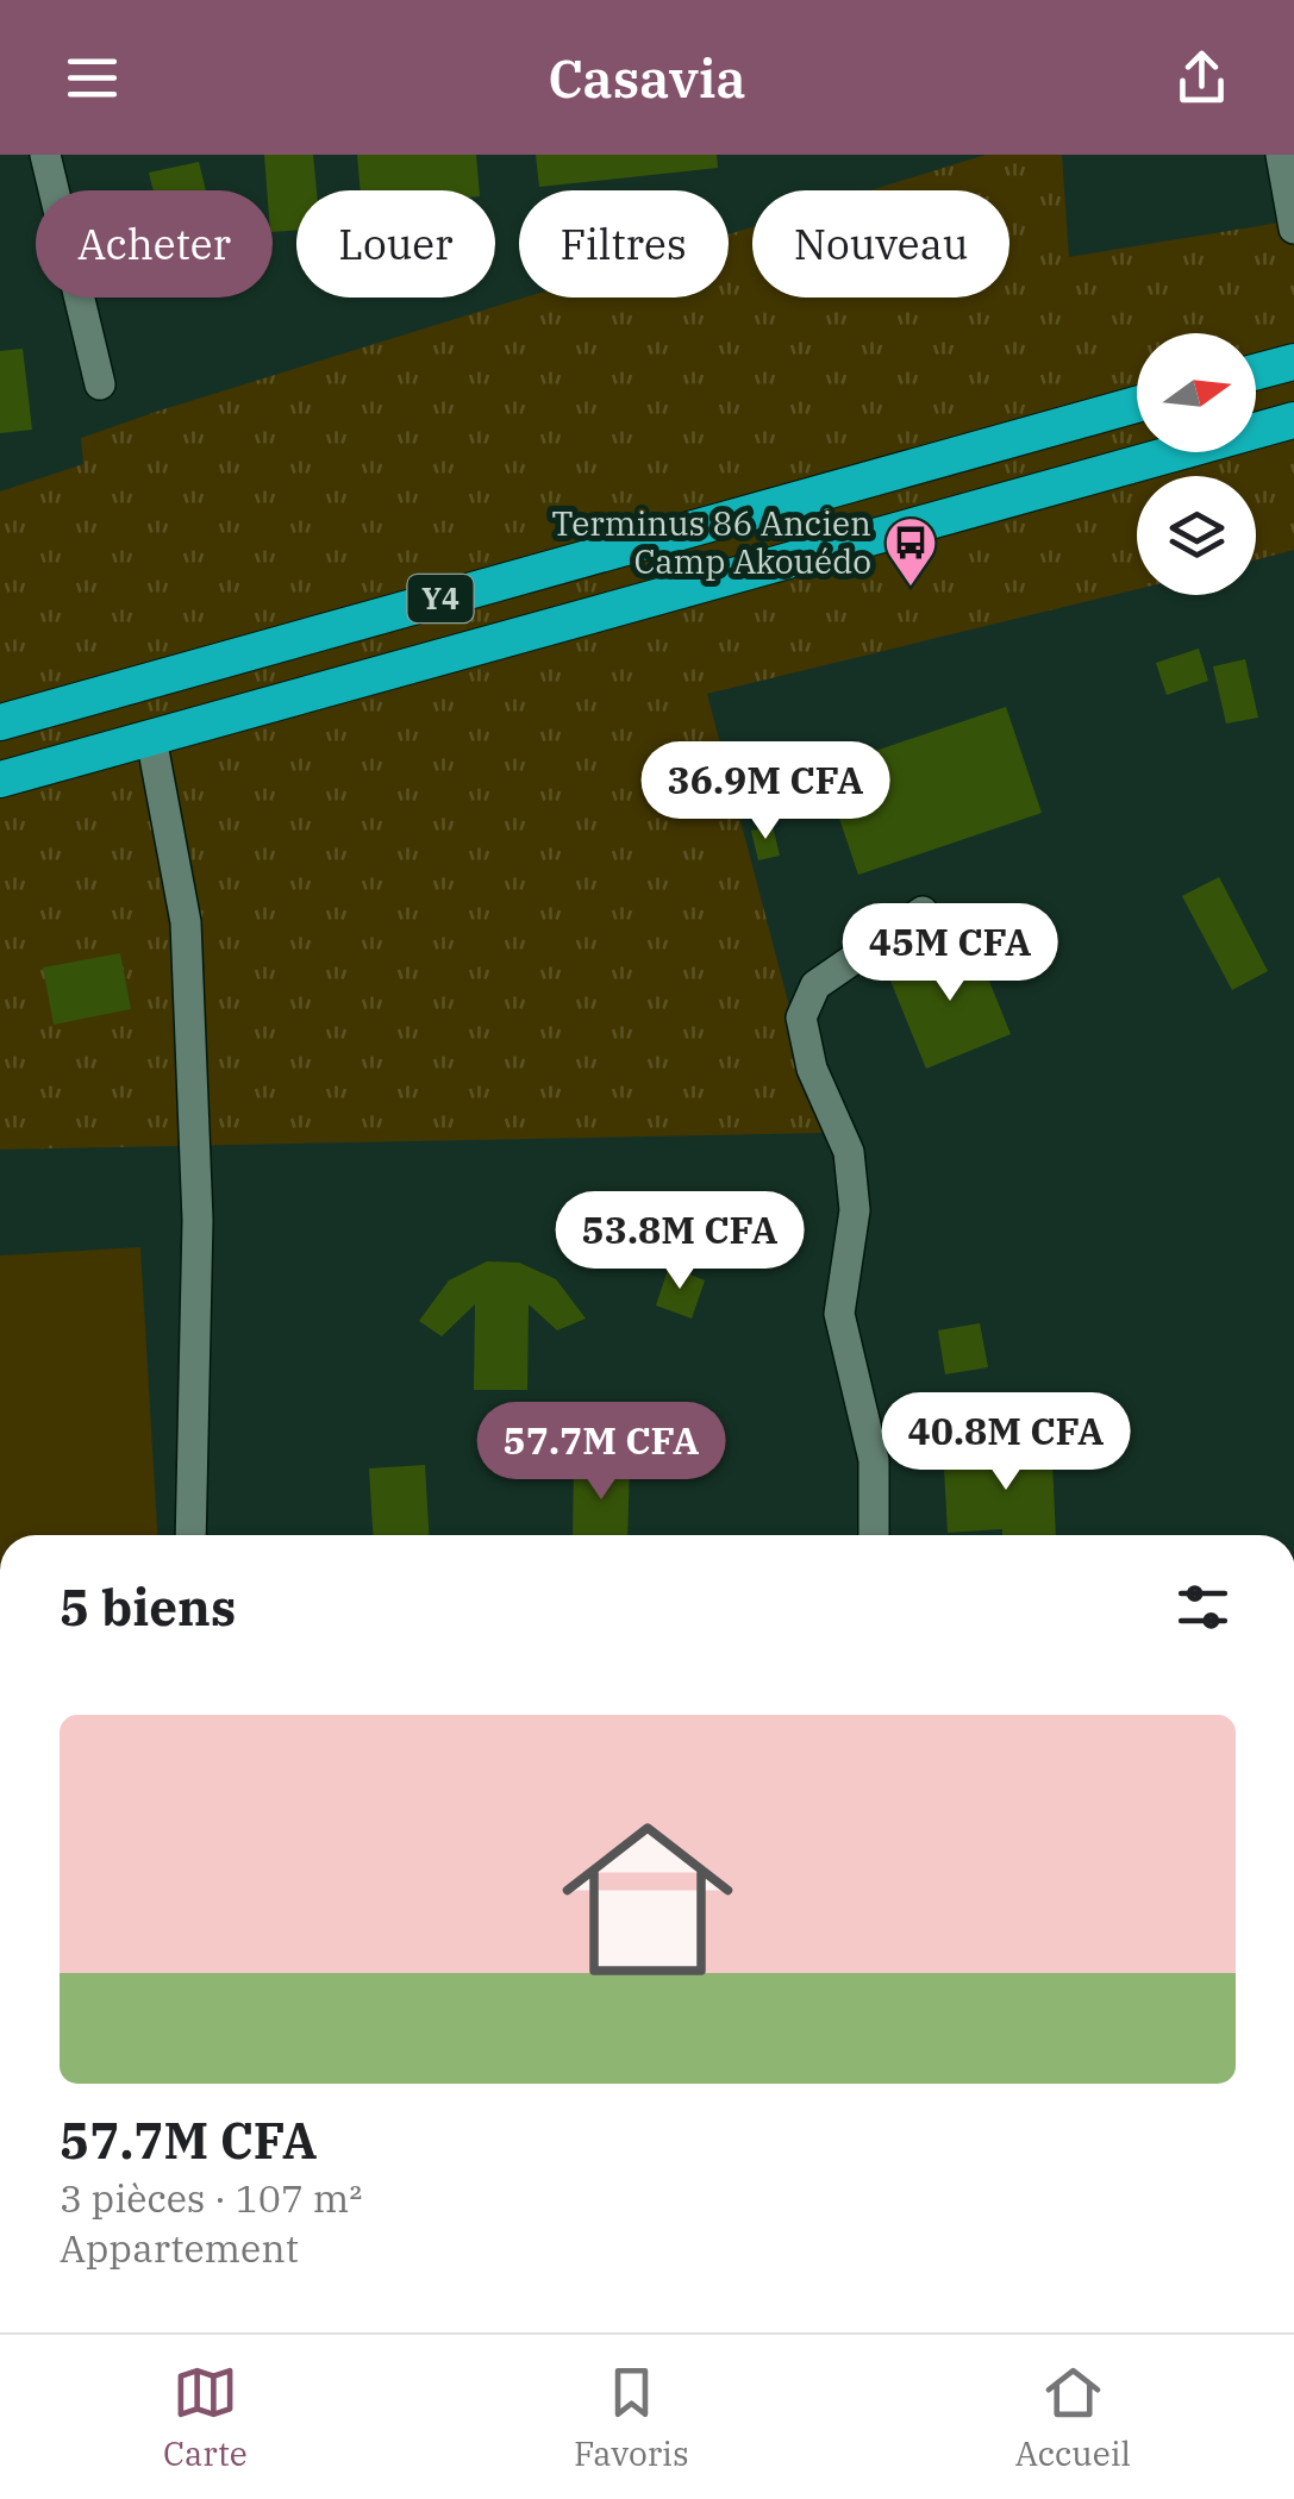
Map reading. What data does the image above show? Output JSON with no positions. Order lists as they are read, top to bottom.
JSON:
{
  "streets": {
    "highway": ["Y4"]
  },
  "places": {
    "bus stop": ["Terminus 86 Ancien Camp Akouédo"]
  },
  "north": "right",
  "page": {
    "header": "Casavia",
    "chip": [
      "Acheter",
      "Louer",
      "Filtres",
      "Nouveau"
    ],
    "price": [
      "36.9M CFA",
      "45M CFA",
      "53.8M CFA",
      "40.8M CFA",
      "57.7M CFA"
    ],
    "heading": "5 biens",
    "list": [
      {
        "name": "57.7M CFA",
        "note": "3 pièces · 107 m² · Appartement"
      }
    ],
    "tabs": ["Carte", "Favoris", "Accueil"]
  }
}
